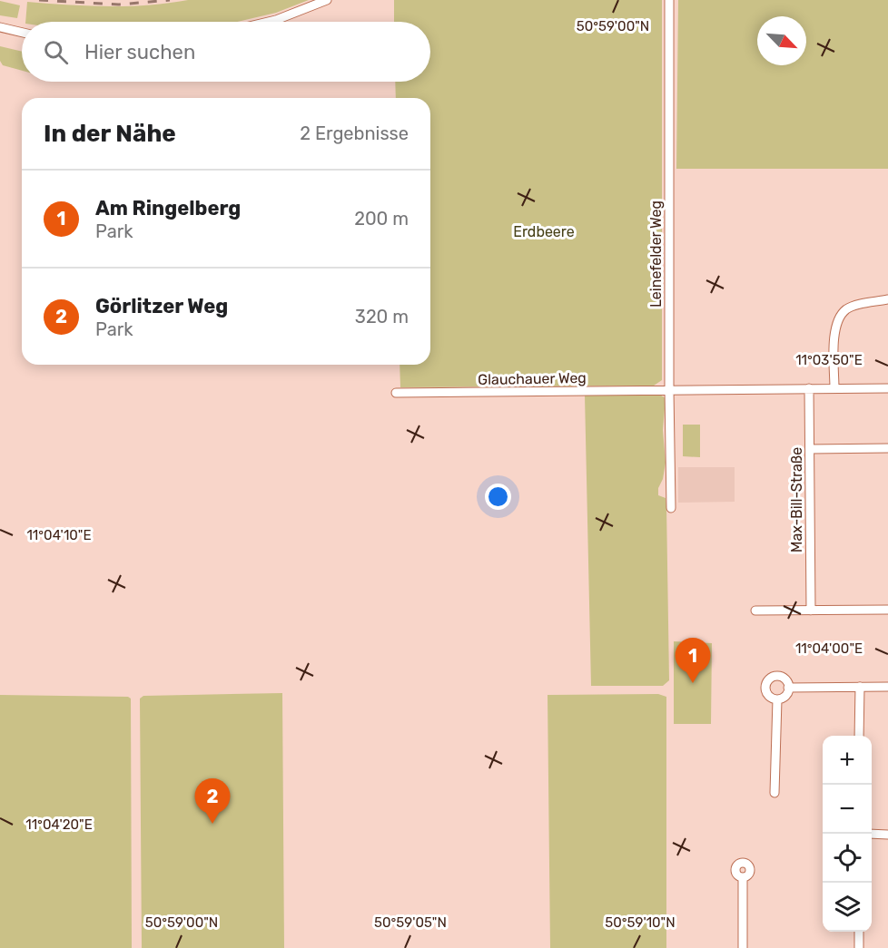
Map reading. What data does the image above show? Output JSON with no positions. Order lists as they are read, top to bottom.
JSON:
{
  "streets": {
    "street": ["Leinefelder Weg", "Glauchauer Weg", "Max-Bill-Straße"]
  },
  "crossings": [
    ["Leinefelder Weg", "Glauchauer Weg"],
    ["Glauchauer Weg", "Max-Bill-Straße"]
  ],
  "parks": ["Erdbeere"],
  "north": "bottom right",
  "page": {
    "search": "Hier suchen",
    "heading": ["In der Nähe", "2 Ergebnisse"],
    "list": [
      {
        "mark": "1",
        "name": "Am Ringelberg",
        "note": "Park",
        "value": "200 m"
      },
      {
        "mark": "2",
        "name": "Görlitzer Weg",
        "note": "Park",
        "value": "320 m"
      }
    ],
    "pins": ["1", "2"],
    "map_buttons": ["+", "−"]
  },
  "coordinates": [
    "50°59'00\"N",
    "11°03'50\"E",
    "11°04'10\"E",
    "11°04'00\"E",
    "11°04'20\"E",
    "50°59'05\"N",
    "50°59'10\"N"
  ]
}
